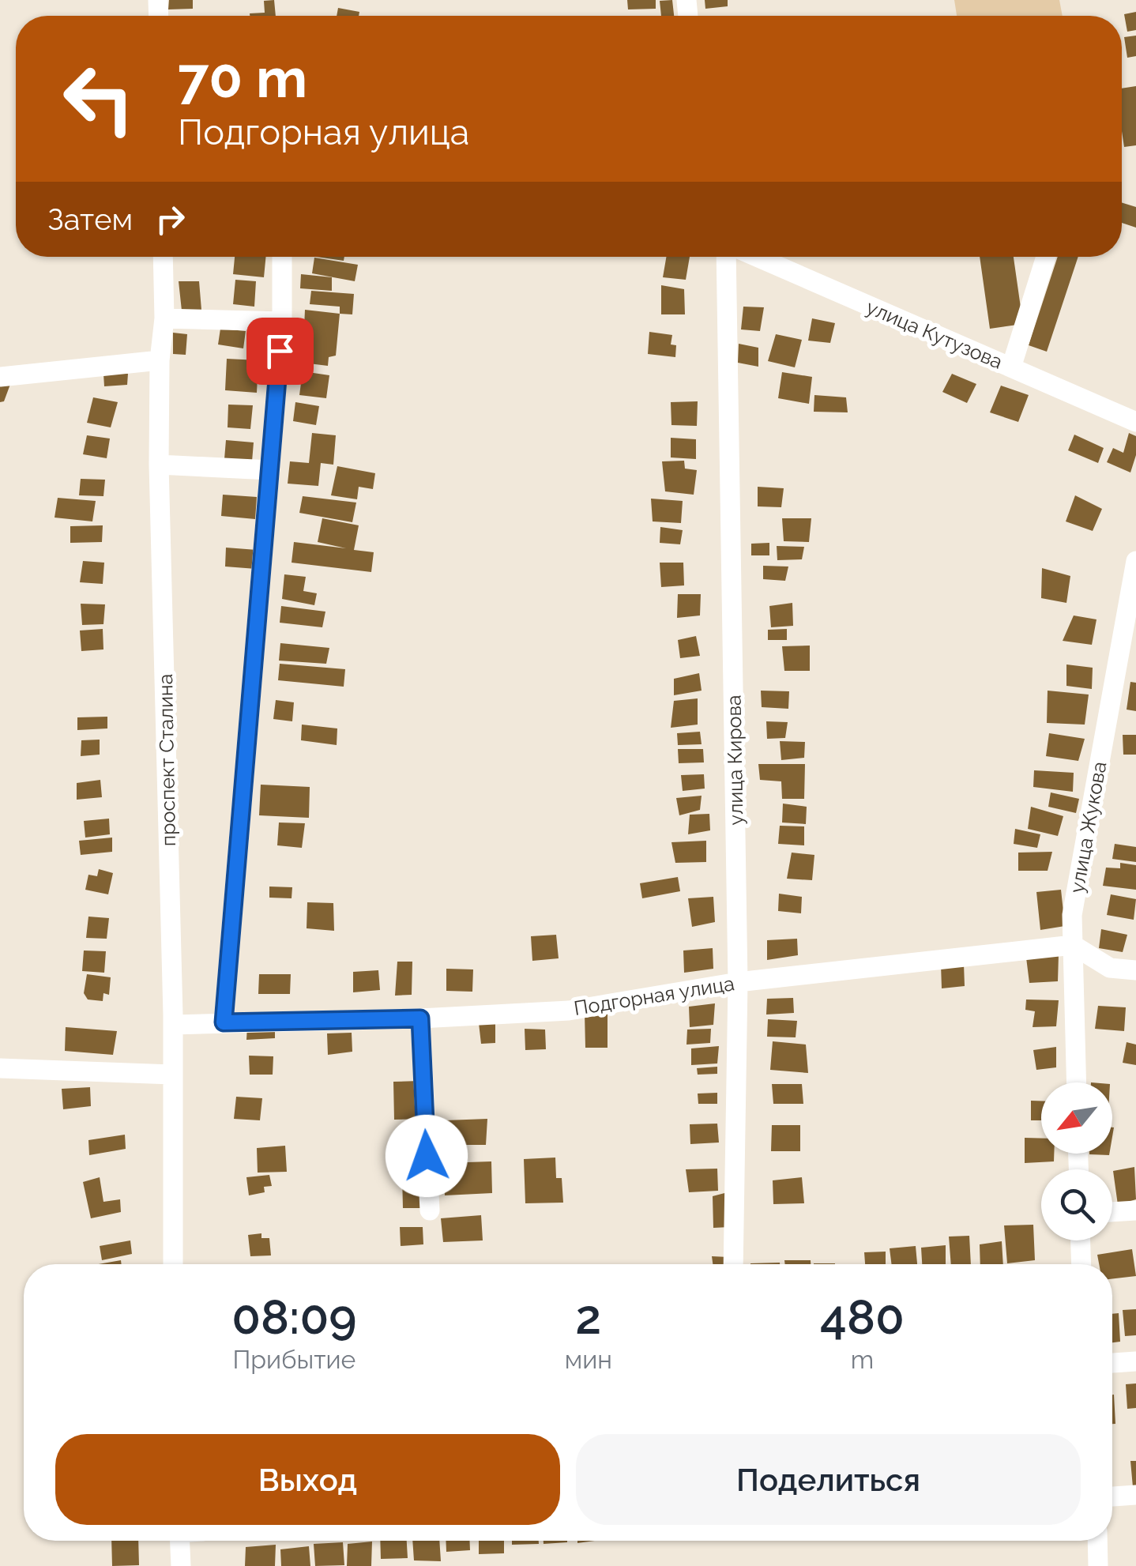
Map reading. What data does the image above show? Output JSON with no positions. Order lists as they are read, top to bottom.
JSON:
{
  "streets": {
    "street": [
      "улица Кутузова",
      "проспект Сталина",
      "улица Кирова",
      "улица Жукова",
      "Подгорная улица"
    ]
  },
  "crossings": [
    ["проспект Сталина", "Подгорная улица"],
    ["улица Кирова", "Подгорная улица"],
    ["улица Жукова", "Подгорная улица"]
  ],
  "north": "bottom left",
  "page": {
    "turn": ["70 m", "Подгорная улица"],
    "then": "Затем",
    "eta": [
      "08:09",
      "Прибытие",
      "2",
      "мин",
      "480",
      "m"
    ],
    "buttons": ["Выход", "Поделиться"]
  }
}
